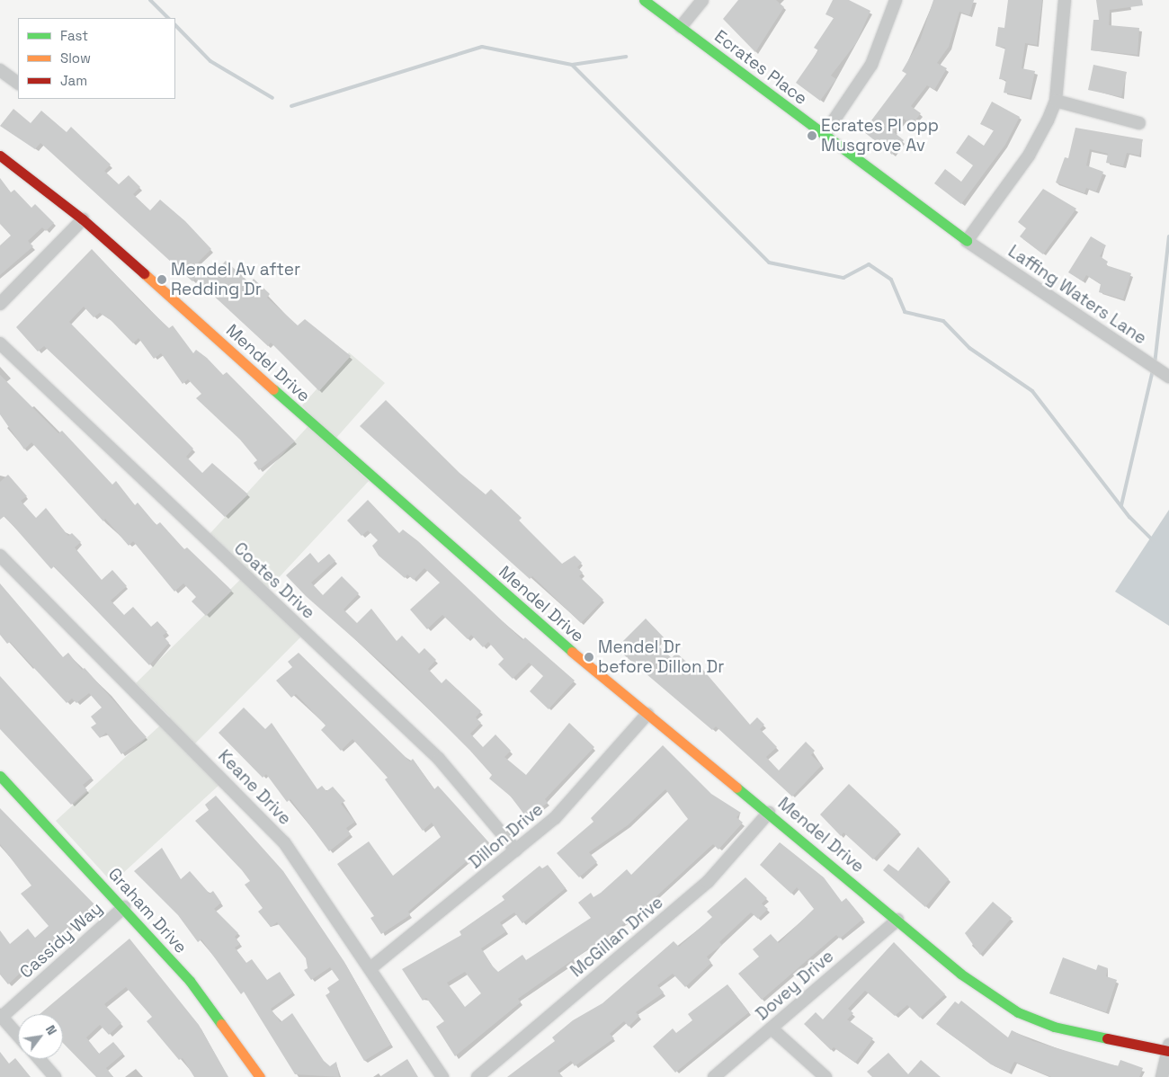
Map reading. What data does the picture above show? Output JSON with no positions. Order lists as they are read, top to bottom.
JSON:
{
  "streets": {
    "street": [
      "Ecrates Place",
      "Laffing Waters Lane",
      "Mendel Drive",
      "Coates Drive",
      "Keane Drive",
      "Dillon Drive",
      "Graham Drive",
      "McGillan Drive",
      "Cassidy Way",
      "Dovey Drive"
    ]
  },
  "crossings": [
    ["Ecrates Place", "Laffing Waters Lane"],
    ["Mendel Drive", "Dillon Drive"],
    ["Mendel Drive", "McGillan Drive"],
    ["Mendel Drive", "Dovey Drive"],
    ["Coates Drive", "Dillon Drive"],
    ["Keane Drive", "Dillon Drive"],
    ["Graham Drive", "Cassidy Way"]
  ],
  "places": ["Ecrates Pl opp Musgrove Av", "Mendel Av after Redding Dr", "Mendel Dr before Dillon Dr"],
  "legend": ["Fast", "Slow", "Jam"],
  "north": "top right"
}
